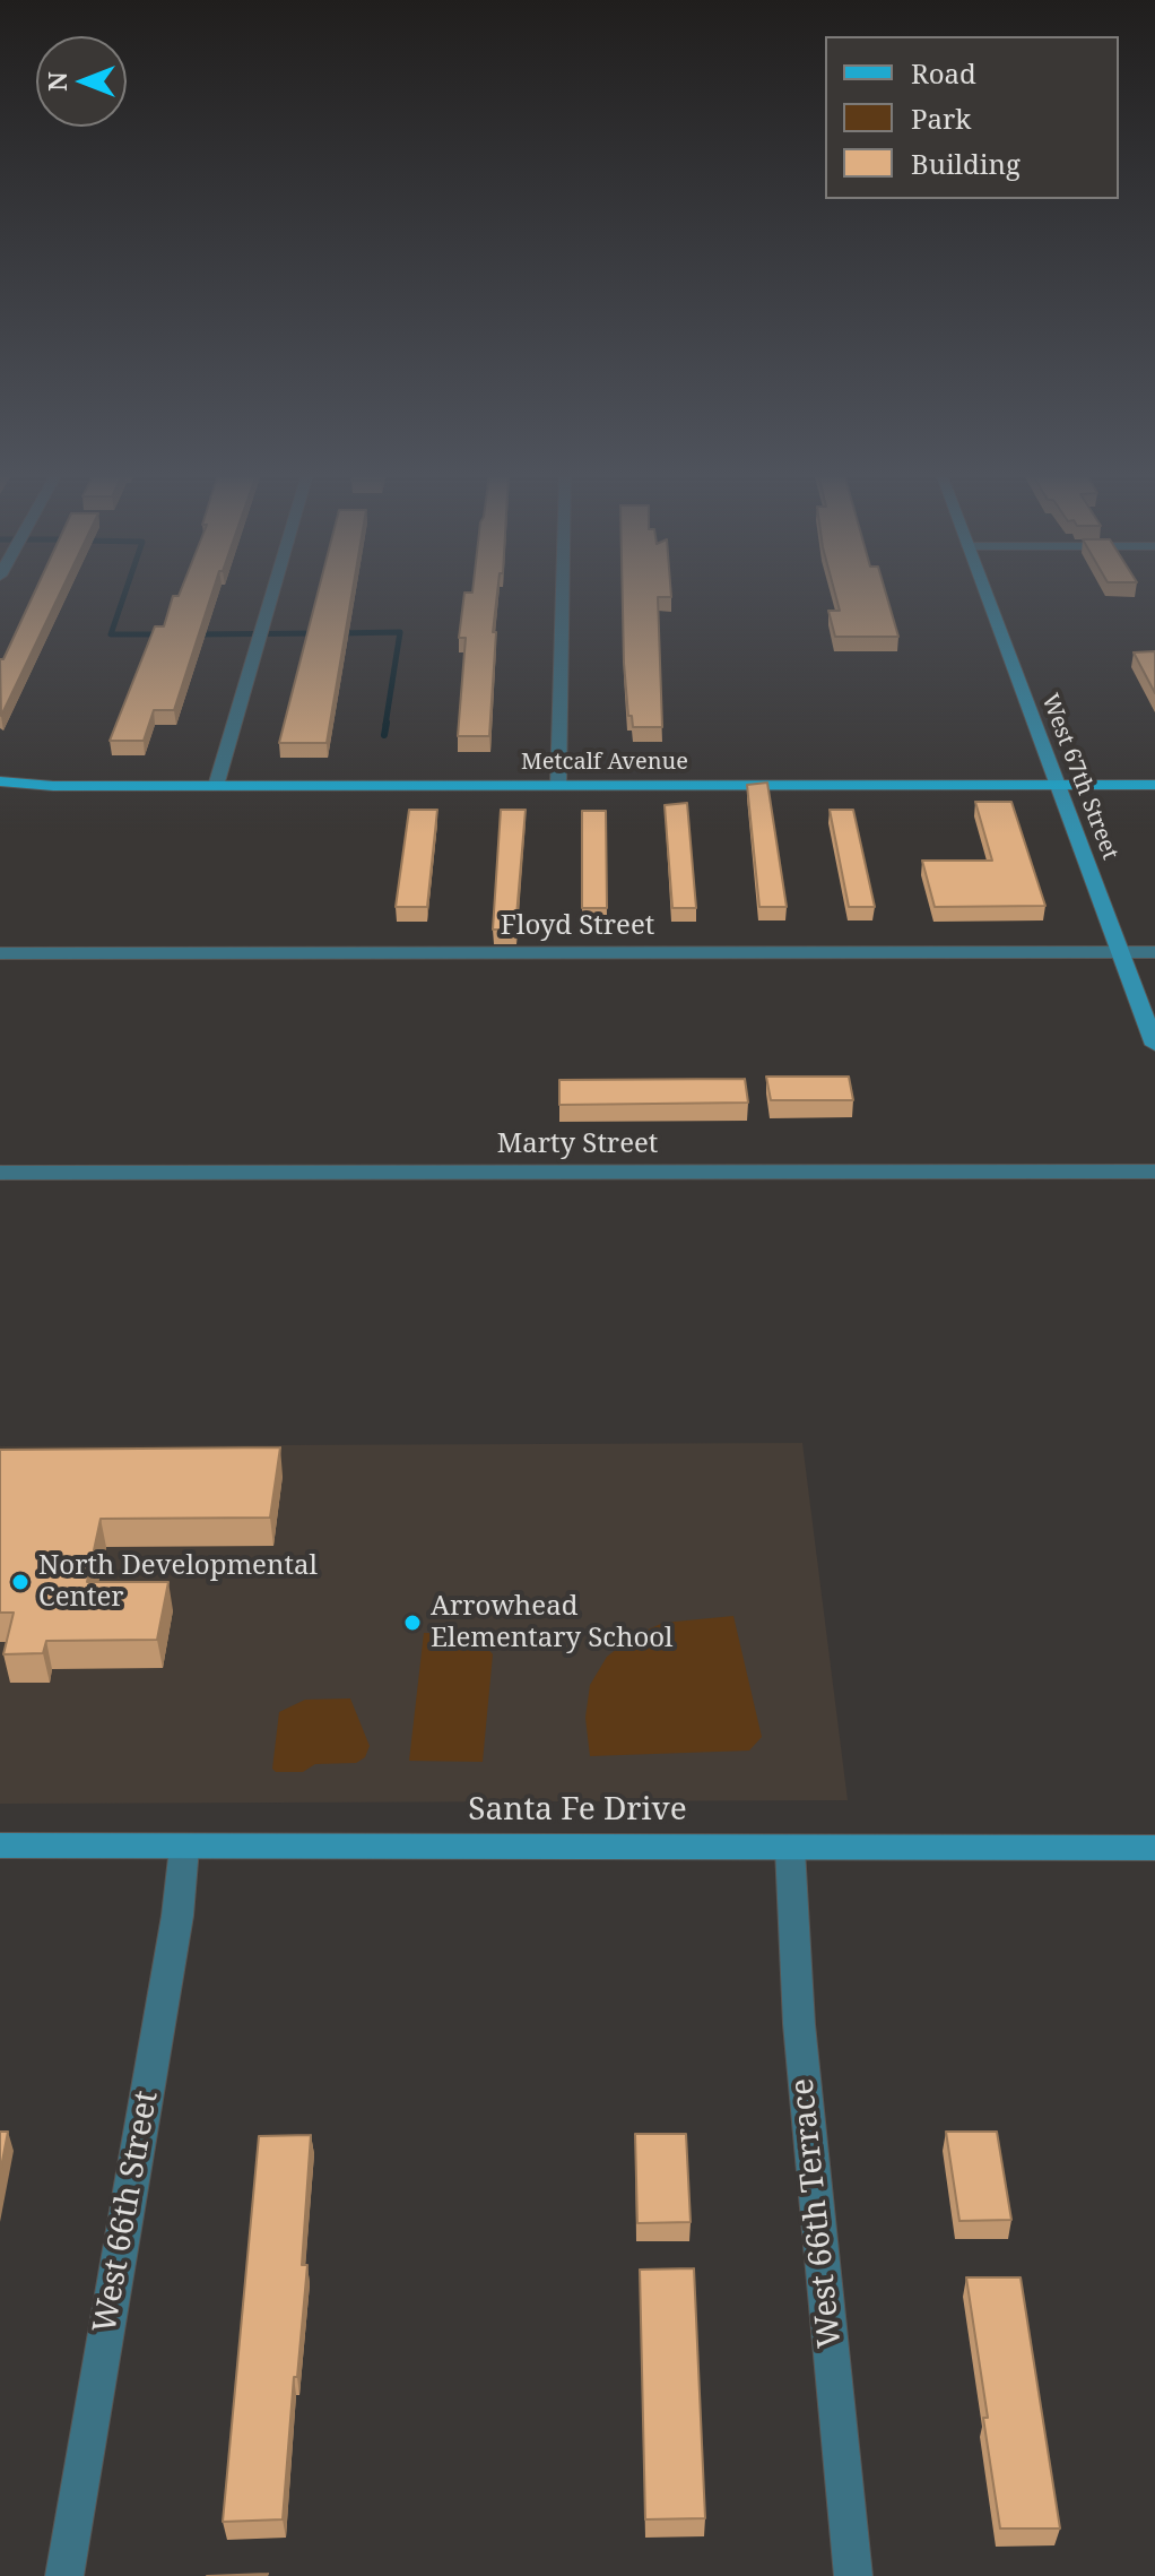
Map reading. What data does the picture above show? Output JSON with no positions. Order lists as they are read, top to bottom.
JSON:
{
  "streets": {
    "main road": ["Metcalf Avenue"],
    "street": [
      "West 67th Street",
      "Floyd Street",
      "Marty Street",
      "Santa Fe Drive",
      "West 66th Street",
      "West 66th Terrace"
    ]
  },
  "crossings": [
    ["Metcalf Avenue", "West 67th Street"],
    ["West 67th Street", "Floyd Street"],
    ["Santa Fe Drive", "West 66th Street"],
    ["Santa Fe Drive", "West 66th Terrace"]
  ],
  "places": ["North Developmental Center", "Arrowhead Elementary School"],
  "legend": ["Road", "Park", "Building"],
  "north": "left"
}
